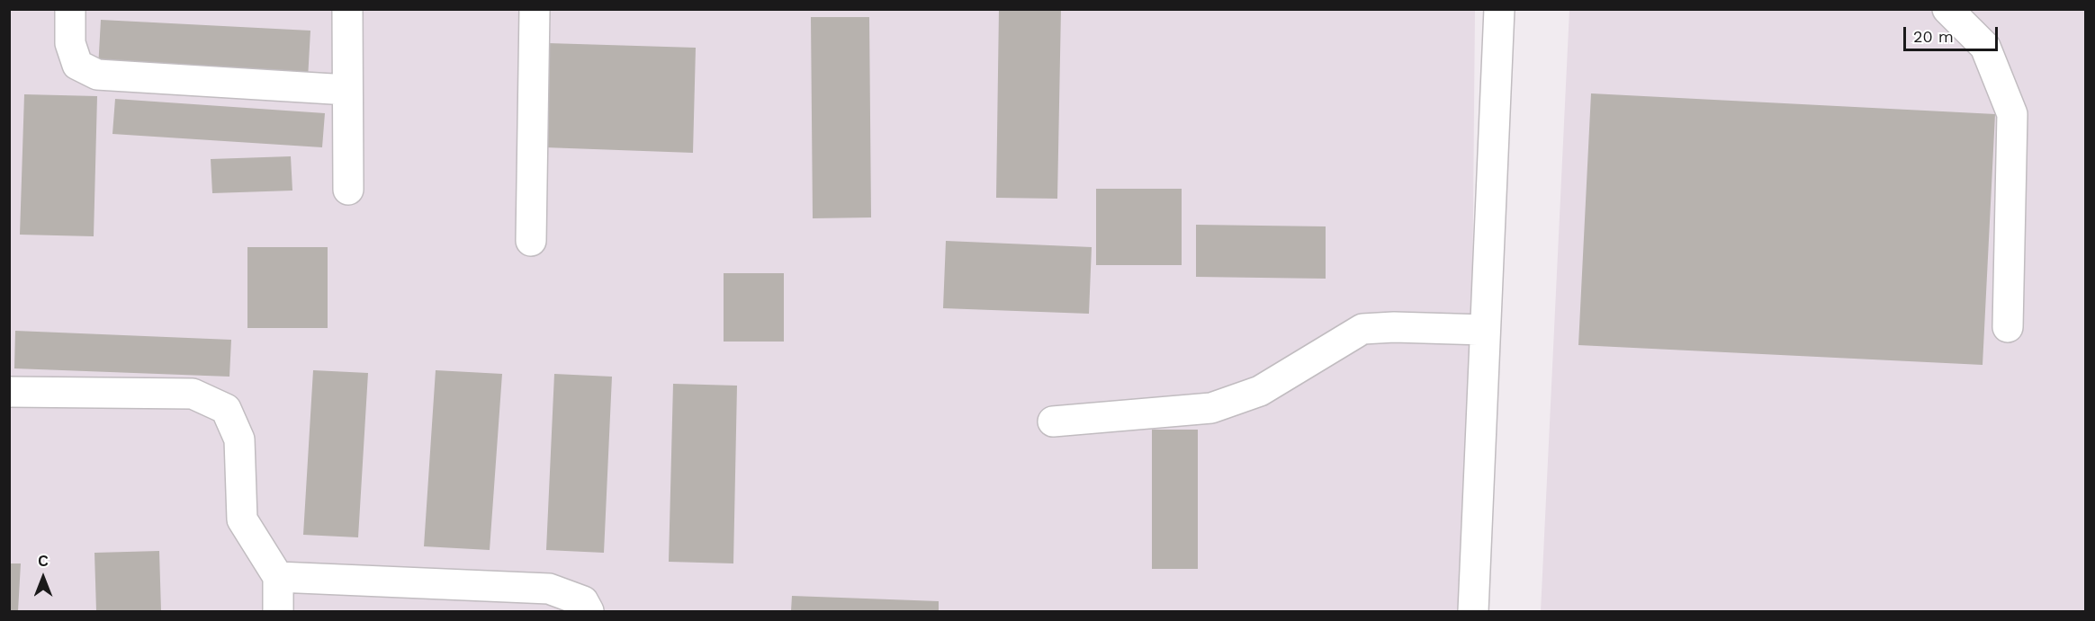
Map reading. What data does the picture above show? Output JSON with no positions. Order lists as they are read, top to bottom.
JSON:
{
  "scale_bar": "20 m",
  "north": "top"
}
